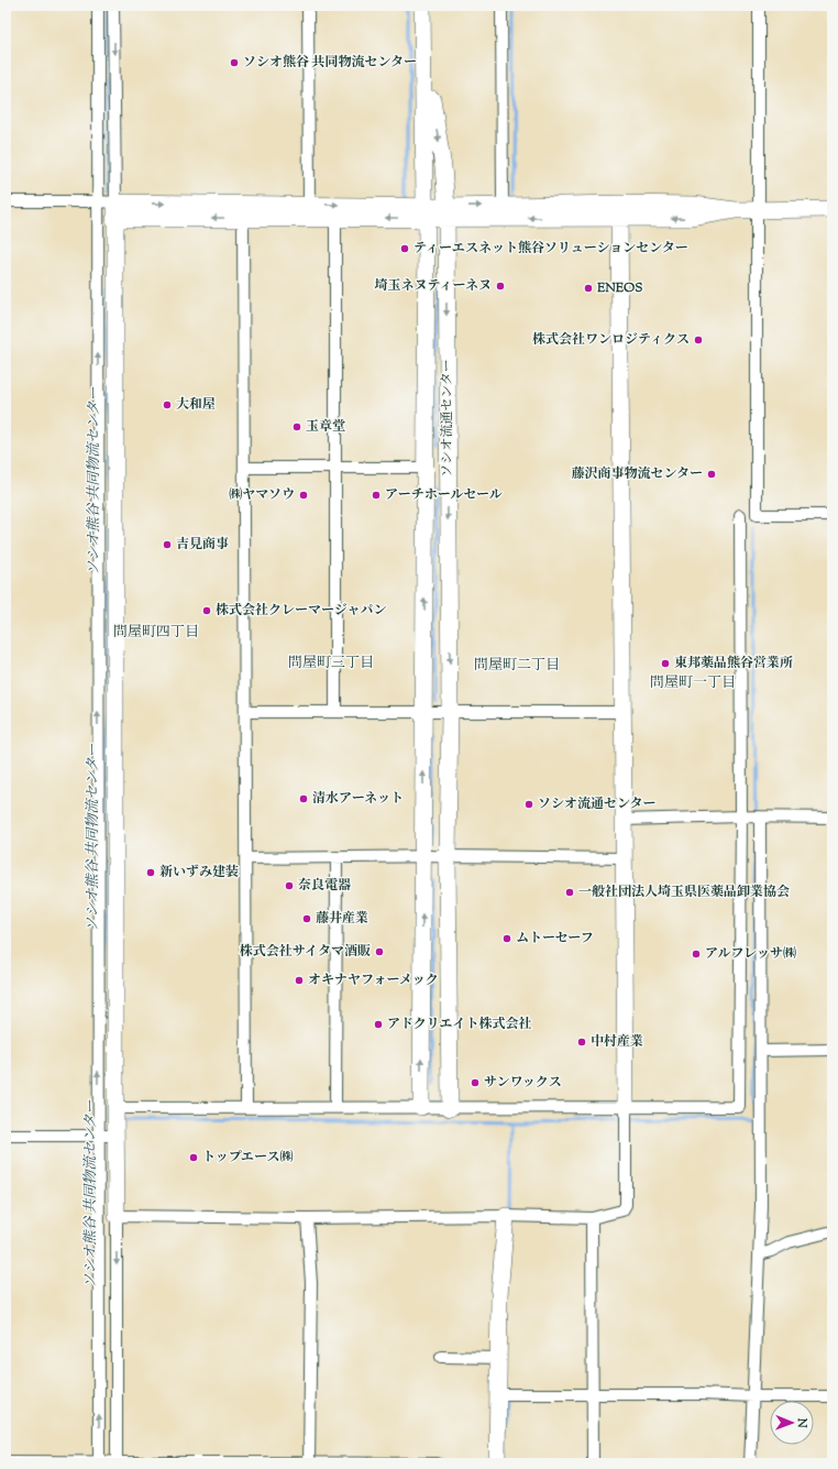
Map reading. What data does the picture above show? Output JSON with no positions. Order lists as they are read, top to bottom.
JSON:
{
  "streets": {
    "street": ["ソシオ流通センター"]
  },
  "districts": [
    "問屋町四丁目",
    "問屋町三丁目",
    "問屋町二丁目",
    "問屋町一丁目"
  ],
  "water": ["ソシオ熊谷 共同物流センター"],
  "places": [
    "ソシオ熊谷 共同物流センター",
    "ティーエスネット熊谷ソリューションセンター",
    "埼玉ネヌティーネヌ",
    "ENEOS",
    "株式会社ワンロジティクス",
    "大和屋",
    "玉章堂",
    "藤沢商事物流センター",
    "㈱ヤマソウ",
    "アーチホールセール",
    "吉見商事",
    "株式会社クレーマージャパン",
    "東邦薬品熊谷営業所",
    "清水アーネット",
    "ソシオ流通センター",
    "新いずみ建装",
    "奈良電器",
    "一般社団法人埼玉県医薬品卸業協会",
    "藤井産業",
    "ムトーセーフ",
    "株式会社サイタマ酒販",
    "アルフレッサ㈱",
    "オキナヤフォーメック",
    "アドクリエイト株式会社",
    "中村産業",
    "サンワックス",
    "トップエース㈱"
  ],
  "north": "right"
}
